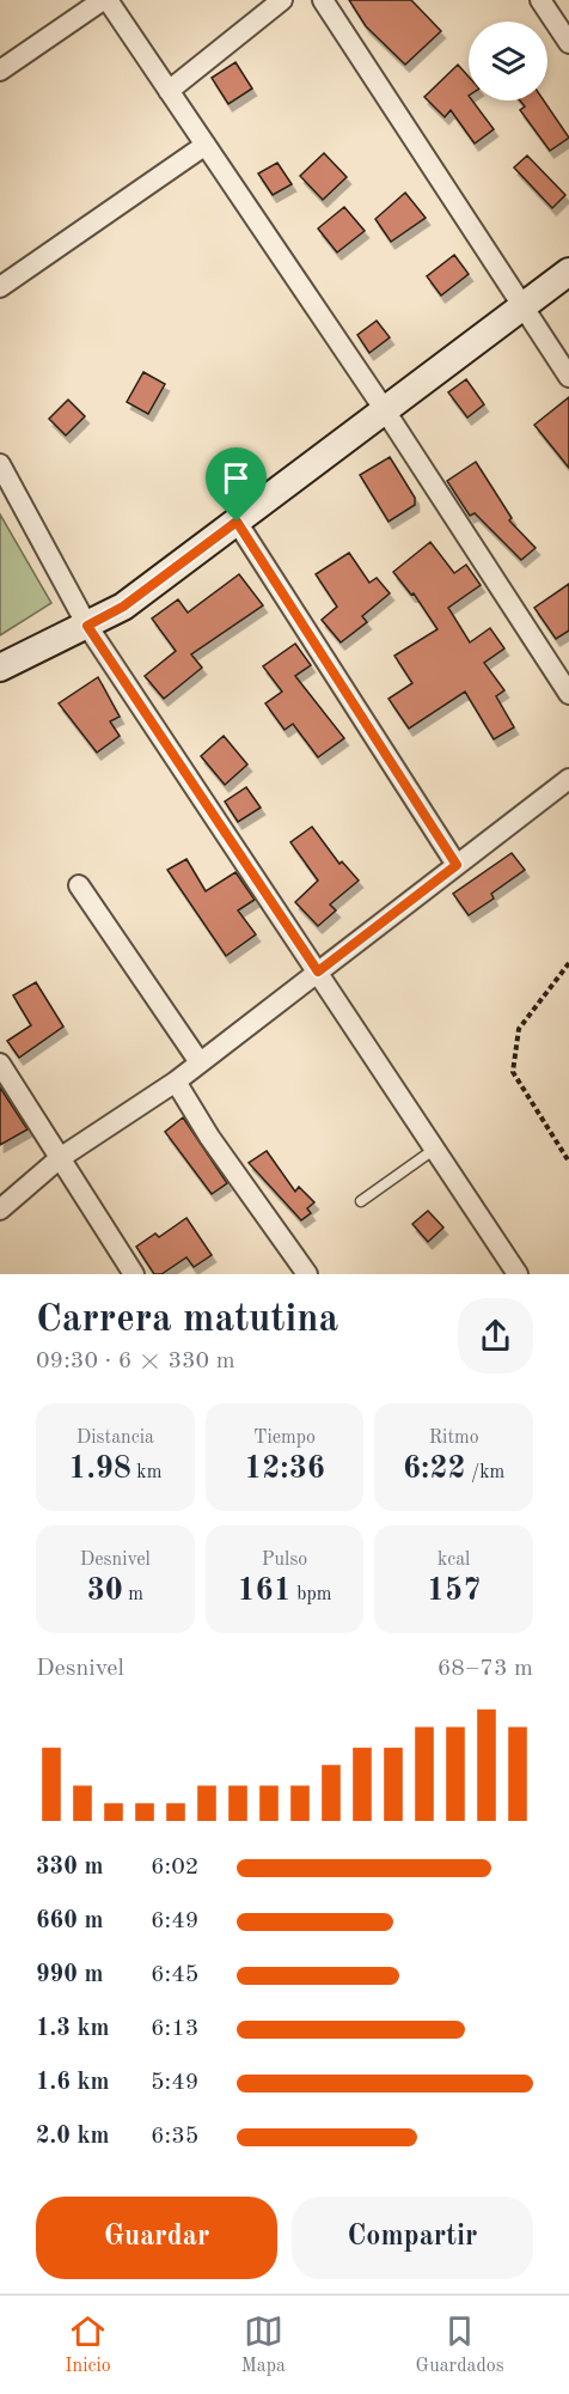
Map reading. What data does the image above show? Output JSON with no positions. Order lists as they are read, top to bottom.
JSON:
{
  "page": {
    "heading": ["Carrera matutina", "09:30 · 6 × 330 m"],
    "stats": [
      ["Distancia", "1.98 km"],
      ["Tiempo", "12:36"],
      ["Ritmo", "6:22 /km"],
      ["Desnivel", "30 m"],
      ["Pulso", "161 bpm"],
      ["kcal", "157"]
    ],
    "chart": ["Desnivel", "68–73 m"],
    "list": [
      {
        "name": "330 m",
        "note": "6:02"
      },
      {
        "name": "660 m",
        "note": "6:49"
      },
      {
        "name": "990 m",
        "note": "6:45"
      },
      {
        "name": "1.3 km",
        "note": "6:13"
      },
      {
        "name": "1.6 km",
        "note": "5:49"
      },
      {
        "name": "2.0 km",
        "note": "6:35"
      }
    ],
    "buttons": ["Guardar", "Compartir"],
    "tabs": ["Inicio", "Mapa", "Guardados"]
  }
}
